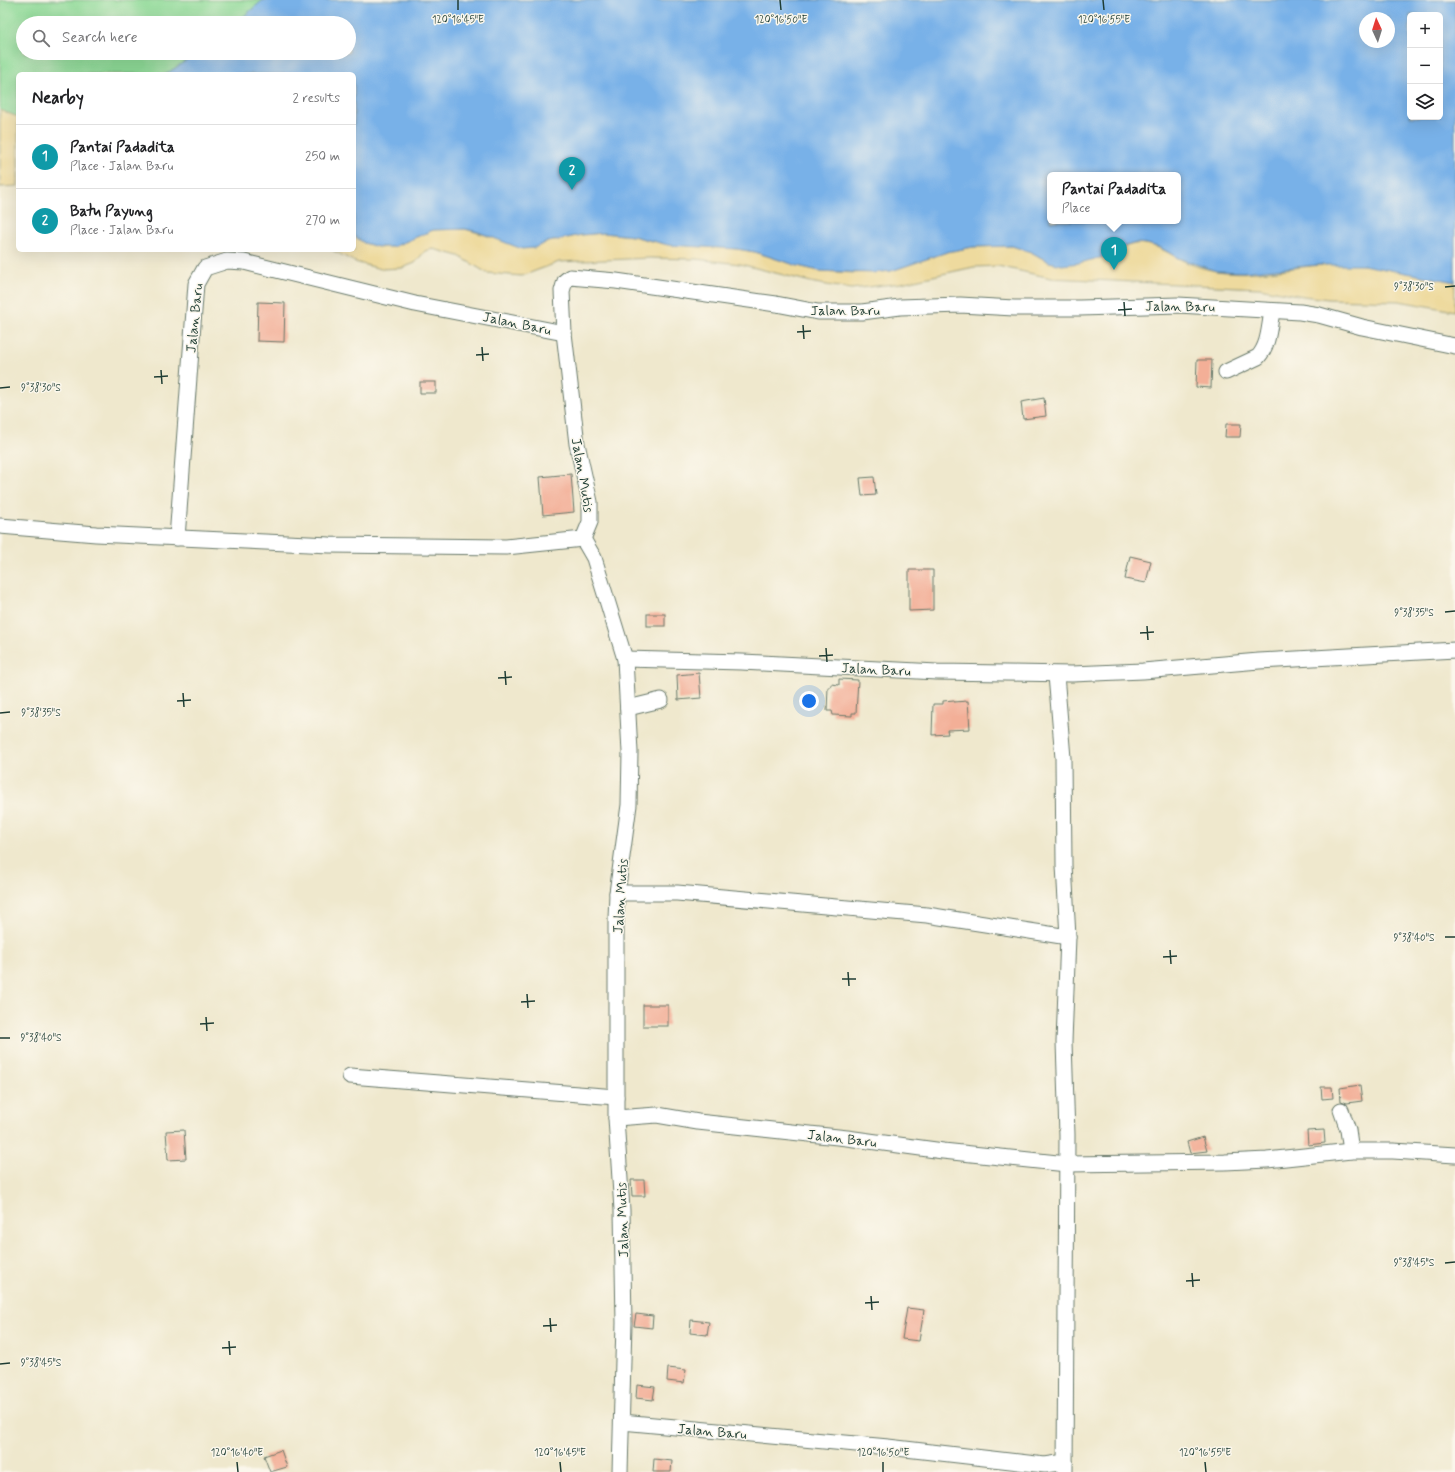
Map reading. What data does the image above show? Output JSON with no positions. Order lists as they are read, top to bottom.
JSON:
{
  "streets": {
    "street": ["Jalan Baru", "Jalan Mutis"]
  },
  "crossings": [
    ["Jalan Baru", "Jalan Mutis"]
  ],
  "north": "top",
  "page": {
    "map_buttons": ["+", "−"],
    "search": "Search here",
    "heading": ["Nearby", "2 results"],
    "list": [
      {
        "mark": "1",
        "name": "Pantai Padadita",
        "note": "Place · Jalan Baru",
        "value": "250 m"
      },
      {
        "mark": "2",
        "name": "Batu Payung",
        "note": "Place · Jalan Baru",
        "value": "270 m"
      }
    ],
    "pins": ["2", "1"],
    "popup": ["Pantai Padadita", "Place"]
  },
  "coordinates": [
    "120°16'45\"E",
    "120°16'50\"E",
    "120°16'55\"E",
    "9°38'30\"S",
    "9°38'35\"S",
    "9°38'40\"S",
    "9°38'45\"S",
    "120°16'40\"E"
  ]
}
